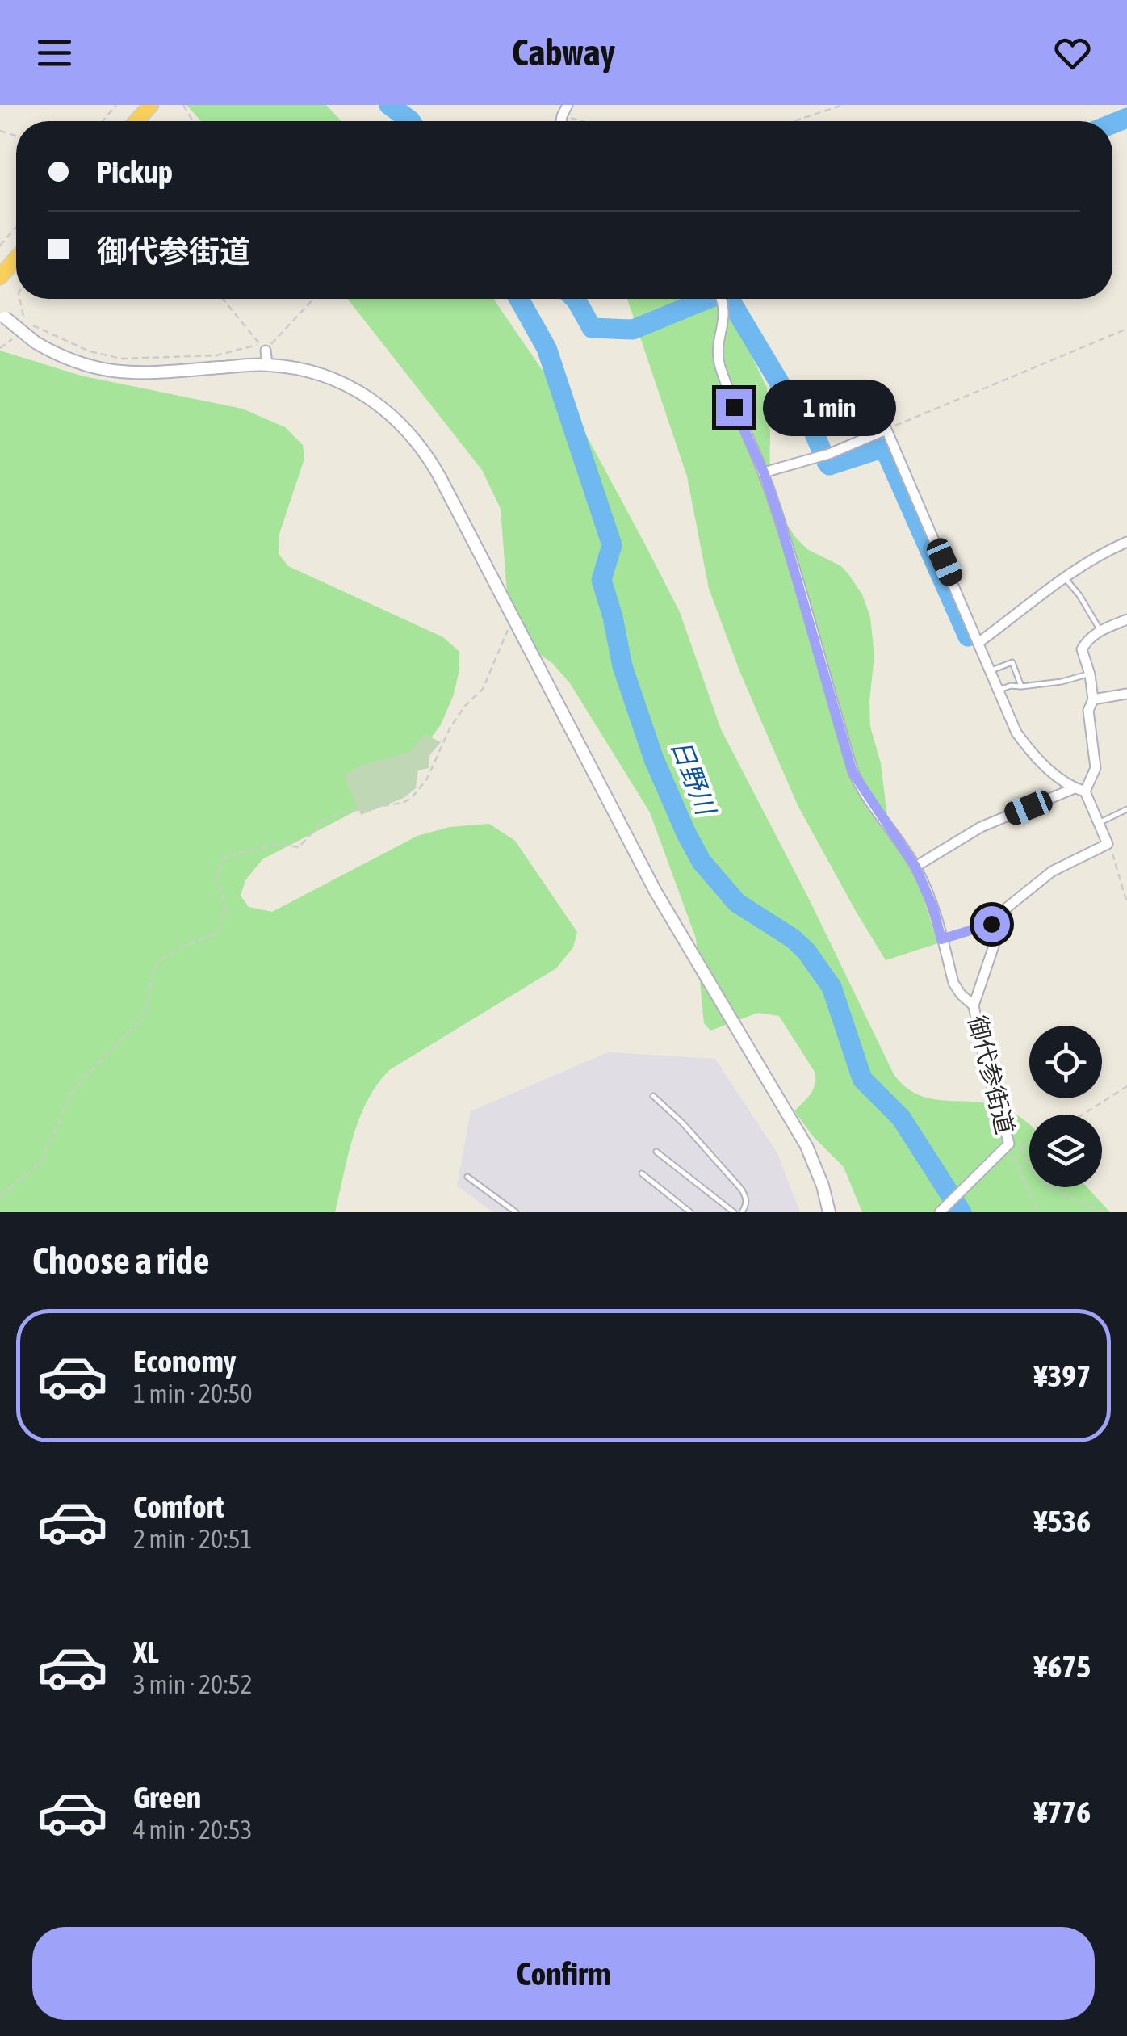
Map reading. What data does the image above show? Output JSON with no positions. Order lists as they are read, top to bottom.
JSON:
{
  "streets": {
    "street": ["御代参街道"]
  },
  "water": ["日野川"],
  "page": {
    "header": "Cabway",
    "banner": ["Pickup", "御代参街道"],
    "bubble": "1 min",
    "heading": "Choose a ride",
    "list": [
      {
        "name": "Economy",
        "note": "1 min · 20:50",
        "value": "¥397"
      },
      {
        "name": "Comfort",
        "note": "2 min · 20:51",
        "value": "¥536"
      },
      {
        "name": "XL",
        "note": "3 min · 20:52",
        "value": "¥675"
      },
      {
        "name": "Green",
        "note": "4 min · 20:53",
        "value": "¥776"
      }
    ],
    "buttons": "Confirm"
  }
}
